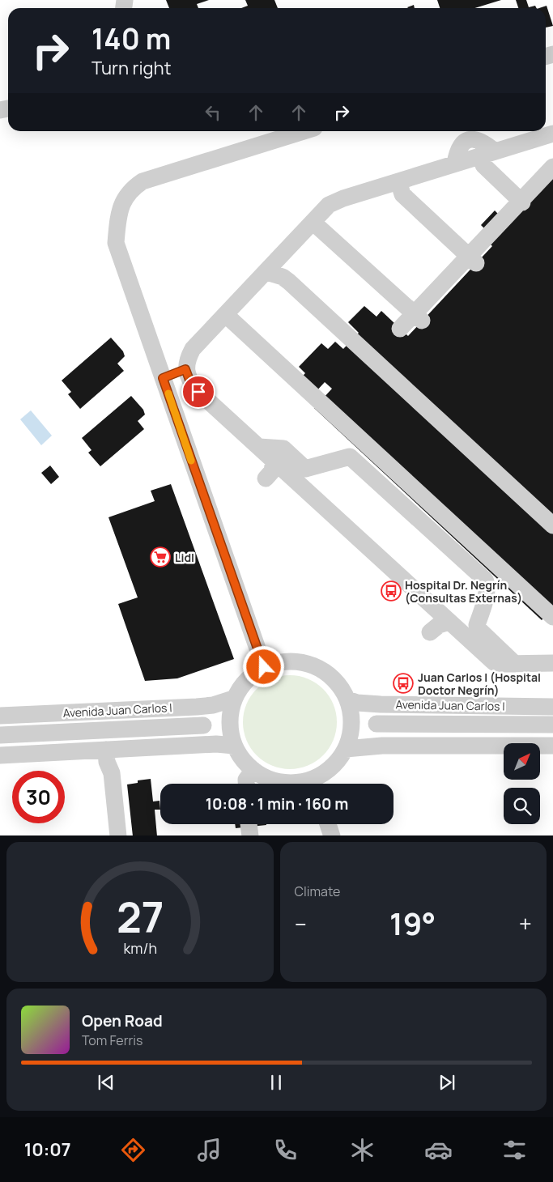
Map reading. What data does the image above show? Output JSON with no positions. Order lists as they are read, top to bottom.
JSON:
{
  "streets": {
    "street": ["Avenida Juan Carlos I"]
  },
  "places": {
    "supermarket": ["Lidl"],
    "bus stop": ["Hospital Dr. Negrín (Consultas Externas)", "Juan Carlos I (Hospital Doctor Negrín)"]
  },
  "north": "top right",
  "page": {
    "turn": ["140 m", "Turn right"],
    "limit": "30",
    "trip": "10:08 · 1 min · 160 m",
    "tile": "Climate",
    "heat": ["−", "19°", "+"],
    "song": ["Open Road", "Tom Ferris"],
    "tabs": "10:07",
    "gauge": ["27", "km/h"]
  }
}
